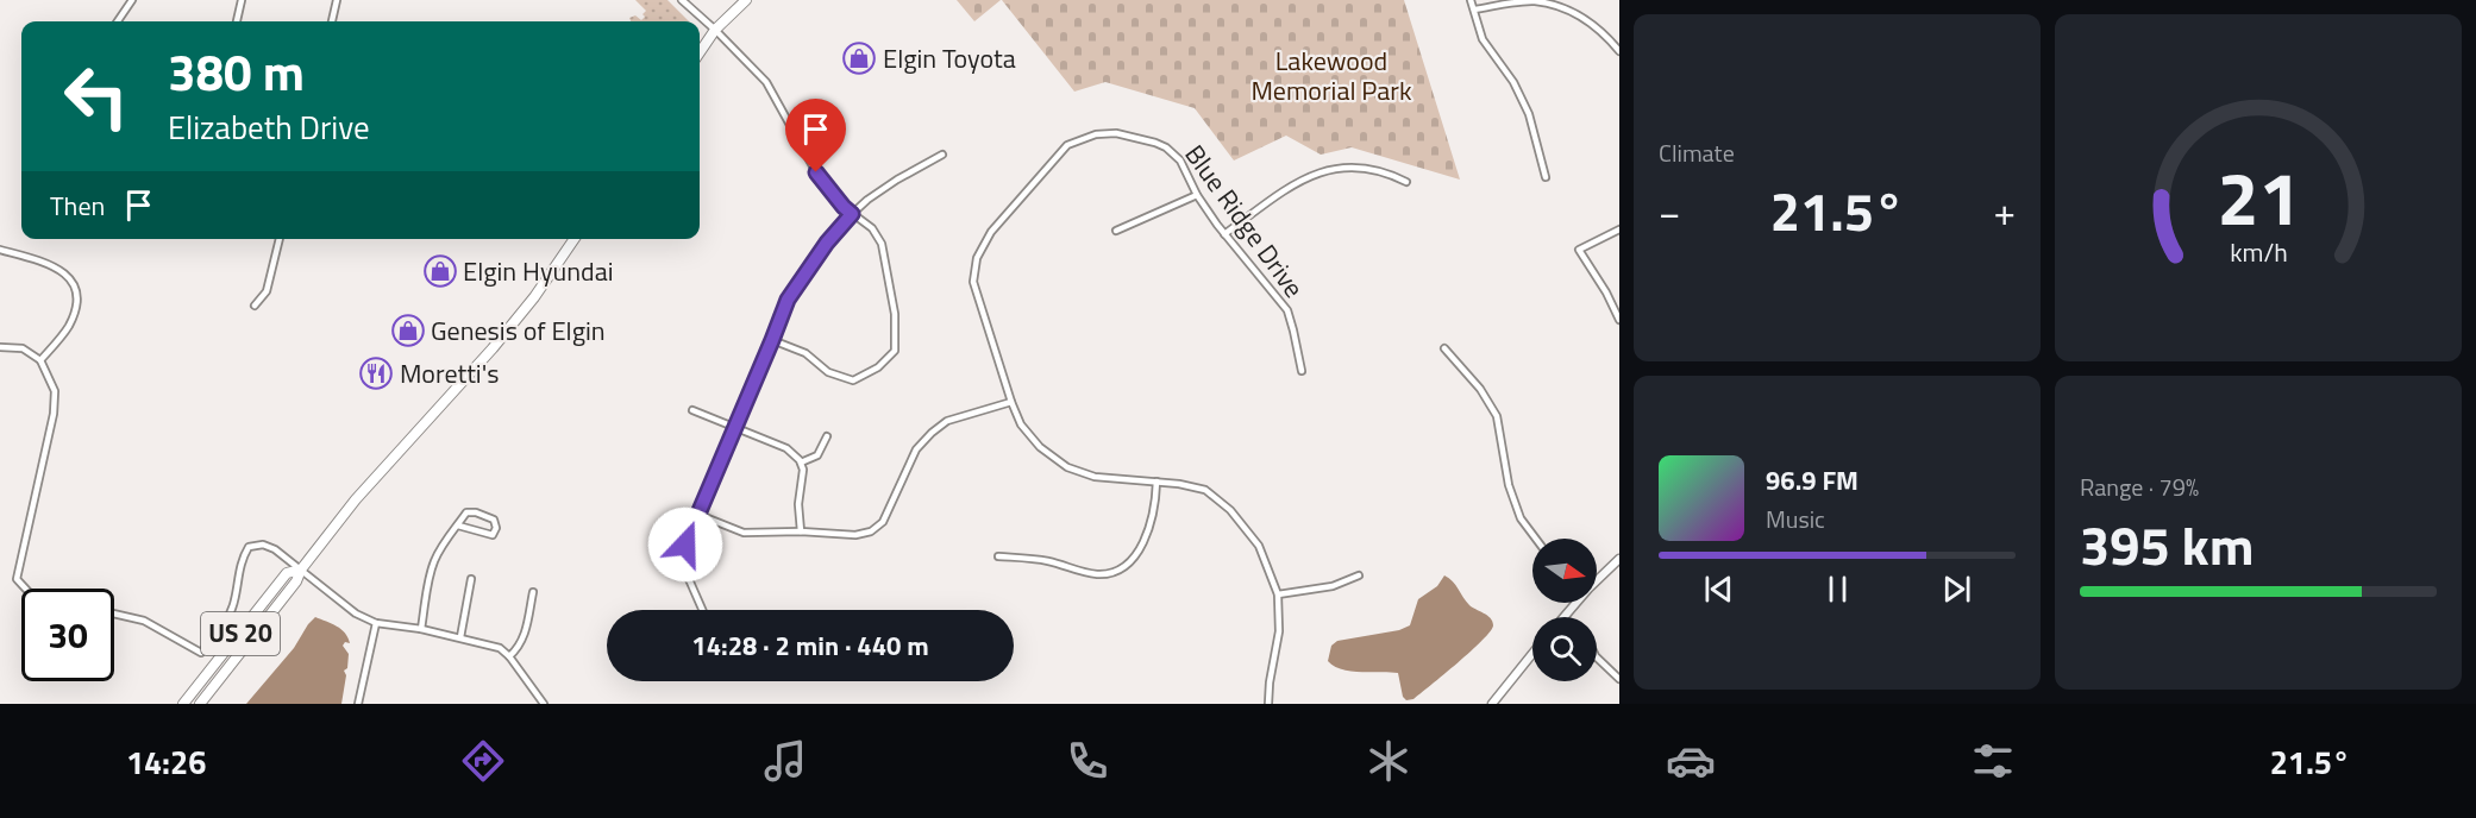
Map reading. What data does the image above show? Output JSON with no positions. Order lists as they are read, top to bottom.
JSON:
{
  "streets": {
    "highway": ["US 20"],
    "street": ["Blue Ridge Drive"]
  },
  "parks": ["Lakewood Memorial Park"],
  "places": {
    "shop": ["Elgin Toyota", "Elgin Hyundai", "Genesis of Elgin"],
    "restaurant": ["Moretti's"]
  },
  "north": "right",
  "page": {
    "tile": [
      "Climate",
      ["Range · 79%", "395 km"]
    ],
    "turn": ["380 m", "Elizabeth Drive"],
    "then": "Then",
    "heat": ["−", "21.5°", "+"],
    "song": ["96.9 FM", "Music"],
    "limit": "30",
    "trip": "14:28 · 2 min · 440 m",
    "tabs": ["14:26", "21.5°"],
    "gauge": ["21", "km/h"]
  }
}
